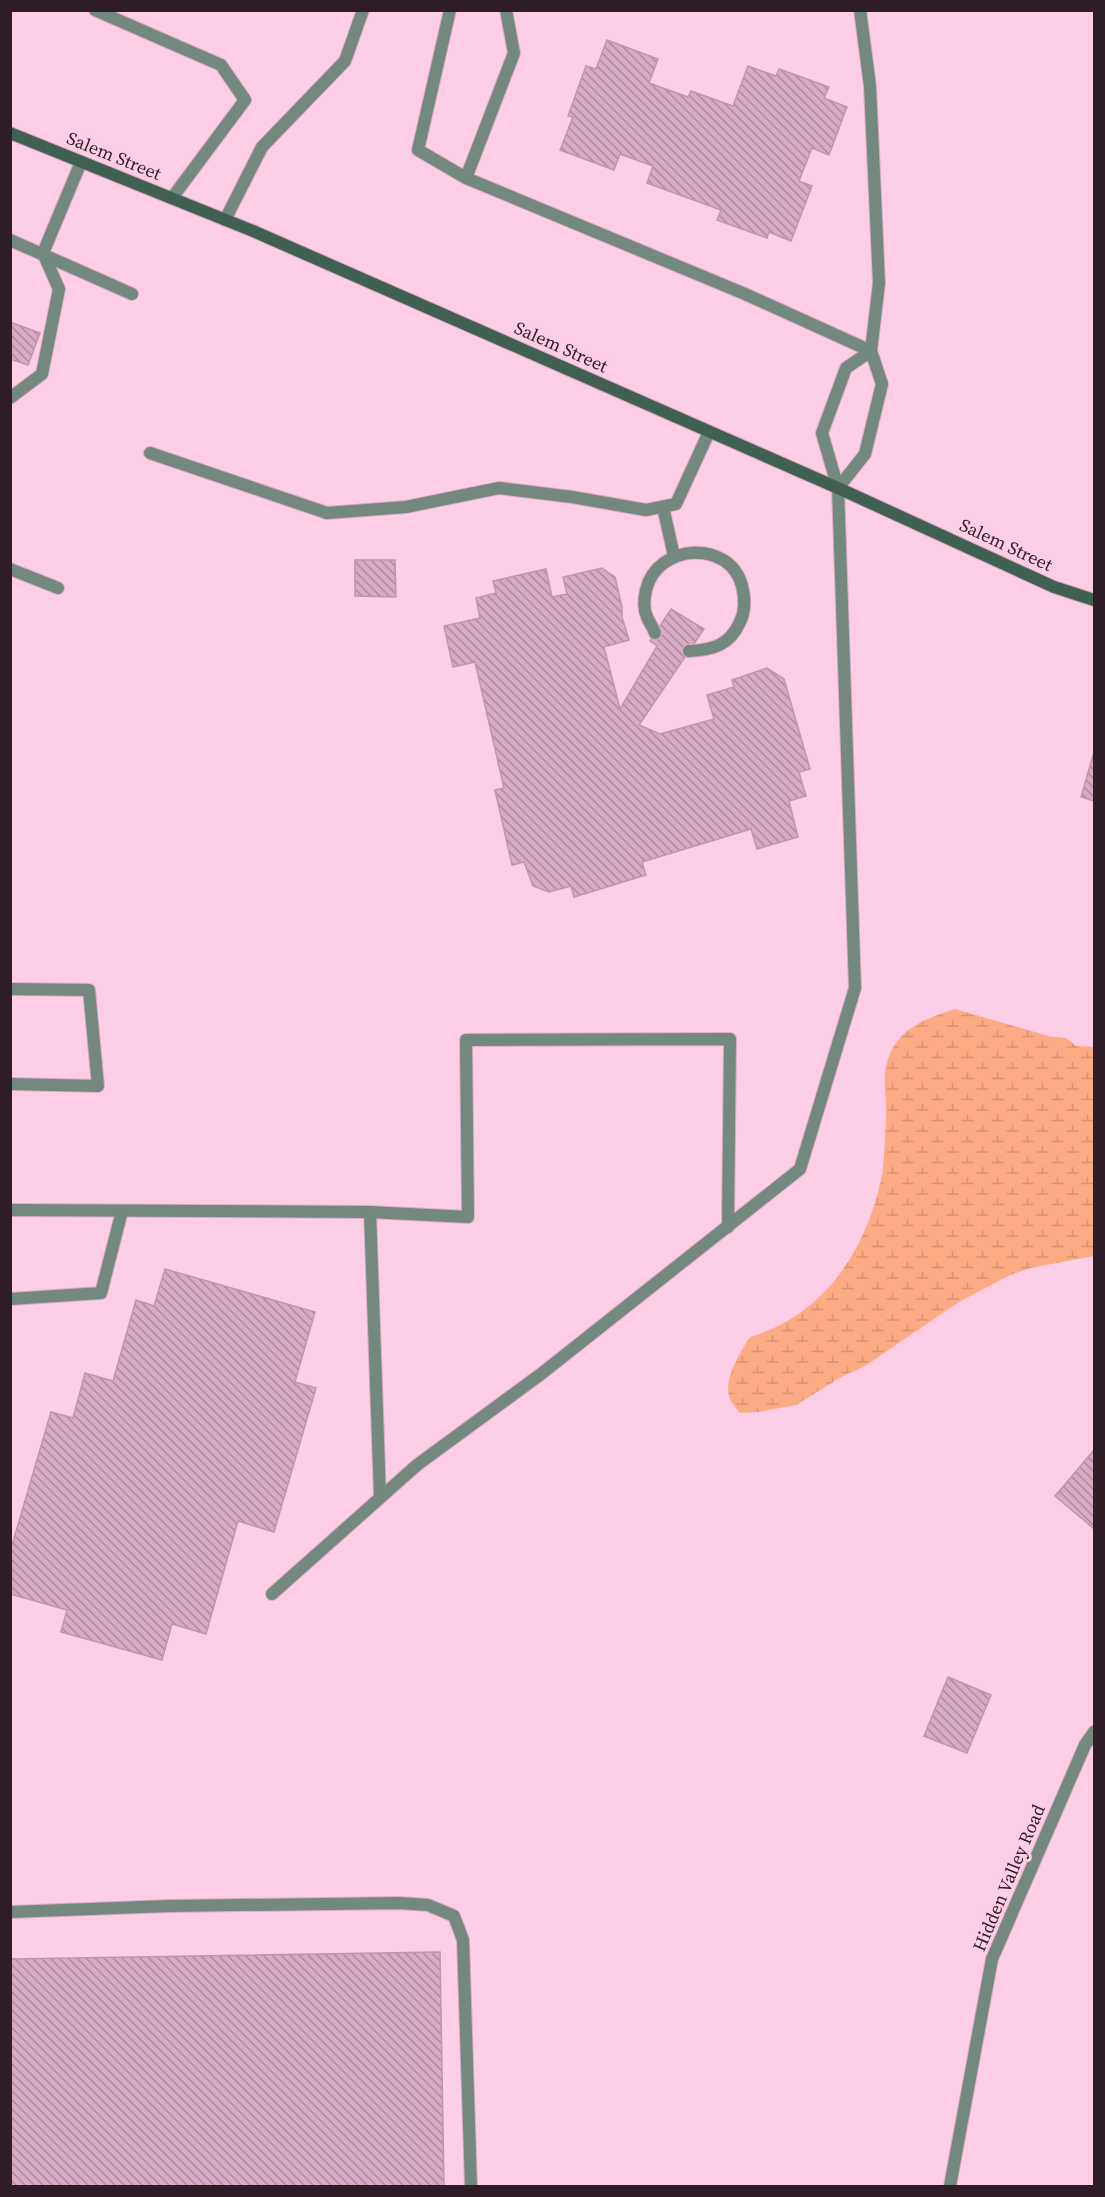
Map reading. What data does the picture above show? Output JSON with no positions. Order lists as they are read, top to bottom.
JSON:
{
  "streets": {
    "main road": ["Salem Street"],
    "street": ["Hidden Valley Road"]
  }
}
